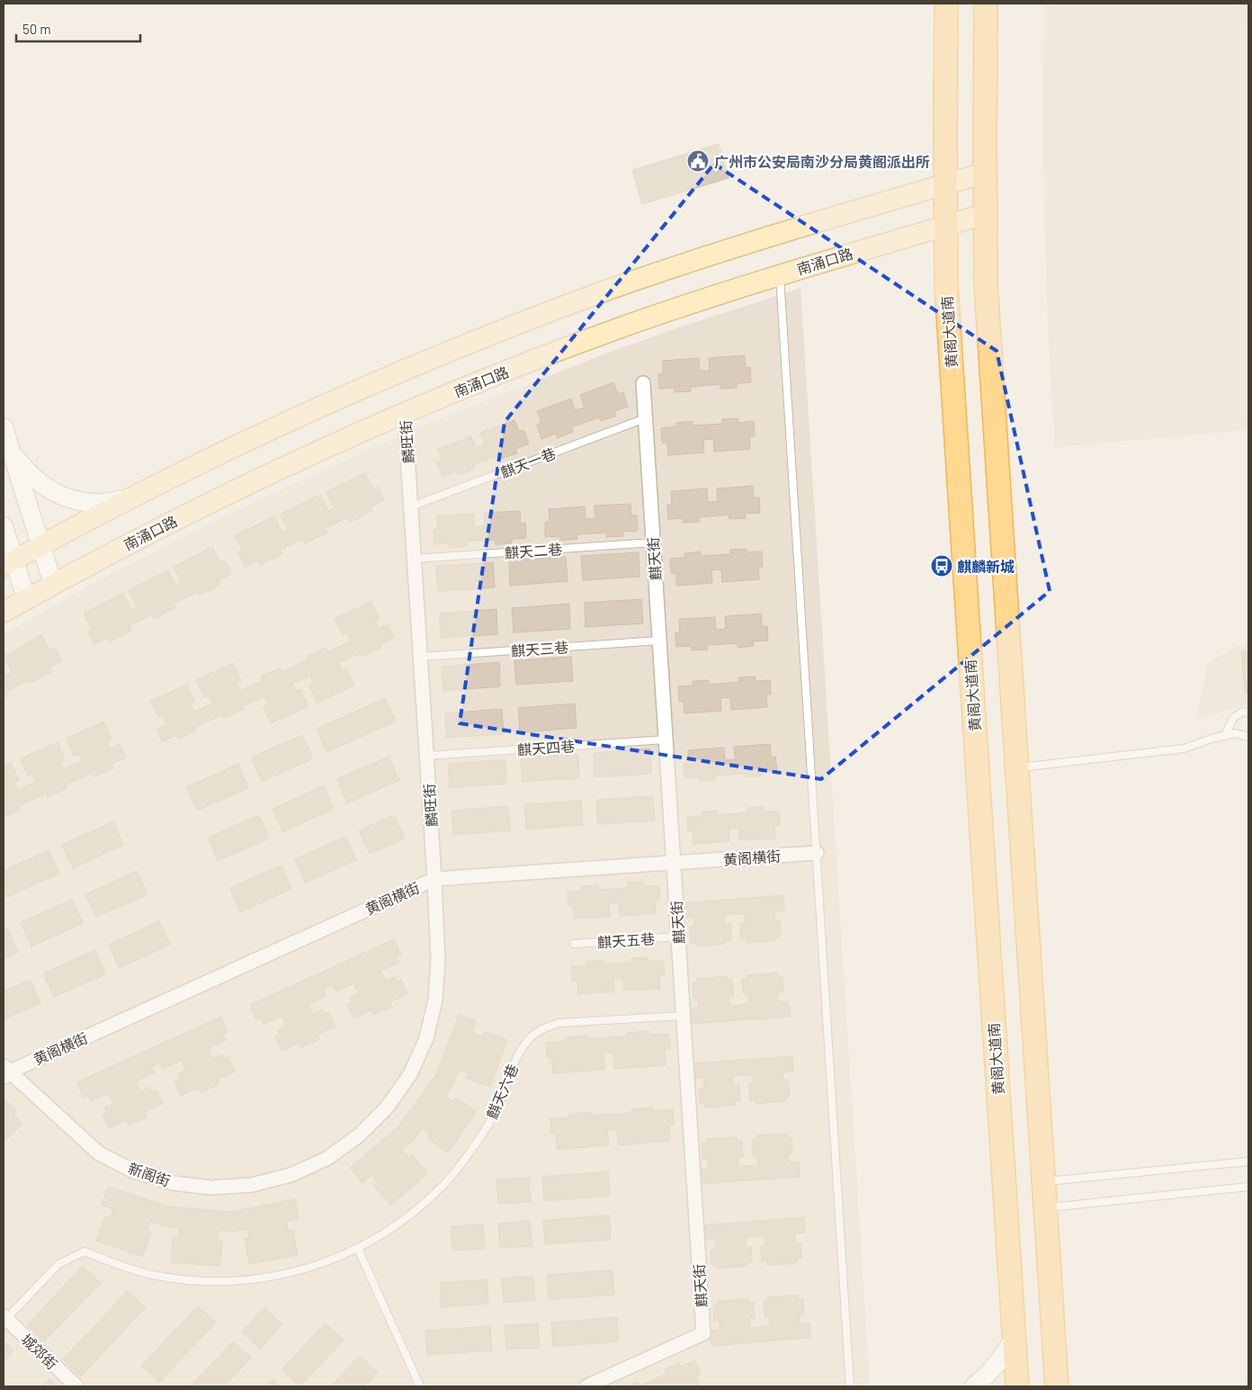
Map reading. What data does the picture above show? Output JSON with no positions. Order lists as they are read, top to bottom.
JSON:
{
  "streets": {
    "main road": ["南涌口路", "黄阁大道南"],
    "street": [
      "麟旺街",
      "麒天街",
      "黄阁横街",
      "新阁街",
      "城郊街"
    ],
    "lane": [
      "麒天一巷",
      "麒天二巷",
      "麒天三巷",
      "麒天四巷",
      "麒天五巷",
      "麒天六巷"
    ]
  },
  "crossings": [
    ["南涌口路", "黄阁大道南"],
    ["南涌口路", "麟旺街"],
    ["麟旺街", "麒天一巷"],
    ["麟旺街", "麒天二巷"],
    ["麟旺街", "麒天三巷"],
    ["麟旺街", "麒天四巷"],
    ["麟旺街", "黄阁横街"],
    ["麟旺街", "新阁街"],
    ["麒天一巷", "麒天街"],
    ["麒天二巷", "麒天街"],
    ["麒天街", "麒天三巷"],
    ["麒天街", "麒天四巷"],
    ["麒天街", "黄阁横街"],
    ["麒天街", "麒天五巷"],
    ["麒天街", "麒天六巷"],
    ["黄阁横街", "新阁街"],
    ["麒天六巷", "城郊街"]
  ],
  "places": {
    "public building": ["广州市公安局南沙分局黄阁派出所"],
    "bus stop": ["麒麟新城"]
  },
  "scale_bar": "50 m"
}
